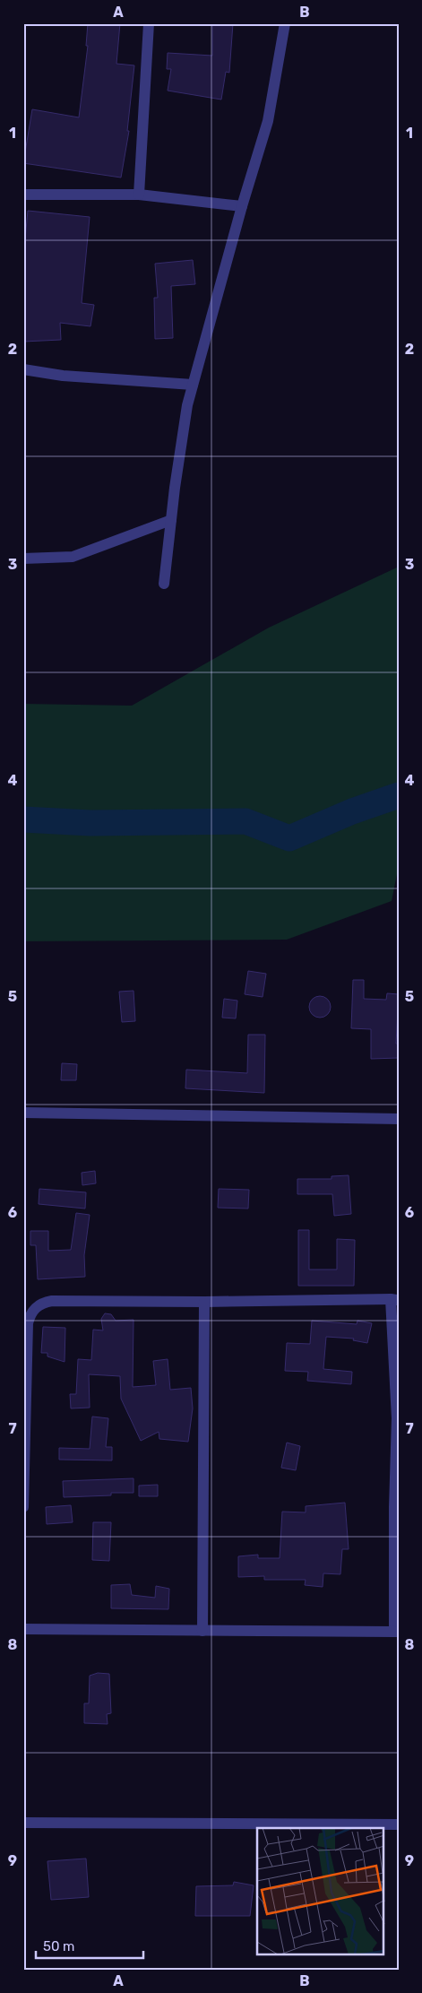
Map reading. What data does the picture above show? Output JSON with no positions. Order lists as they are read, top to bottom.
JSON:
{
  "scale_bar": "50 m",
  "grid": {
    "columns": ["A", "B"],
    "rows": [
      "1",
      "2",
      "3",
      "4",
      "5",
      "6",
      "7",
      "8",
      "9"
    ]
  }
}
